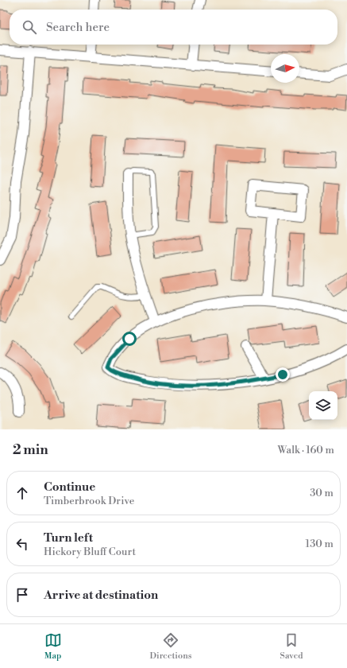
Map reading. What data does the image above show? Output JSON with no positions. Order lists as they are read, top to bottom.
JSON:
{
  "north": "right",
  "page": {
    "search": "Search here",
    "heading": ["2 min", "Walk · 160 m"],
    "list": [
      ["Continue", "Timberbrook Drive", "30 m"],
      ["Turn left", "Hickory Bluff Court", "130 m"],
      "Arrive at destination"
    ],
    "nav": ["Map", "Directions", "Saved"]
  }
}
